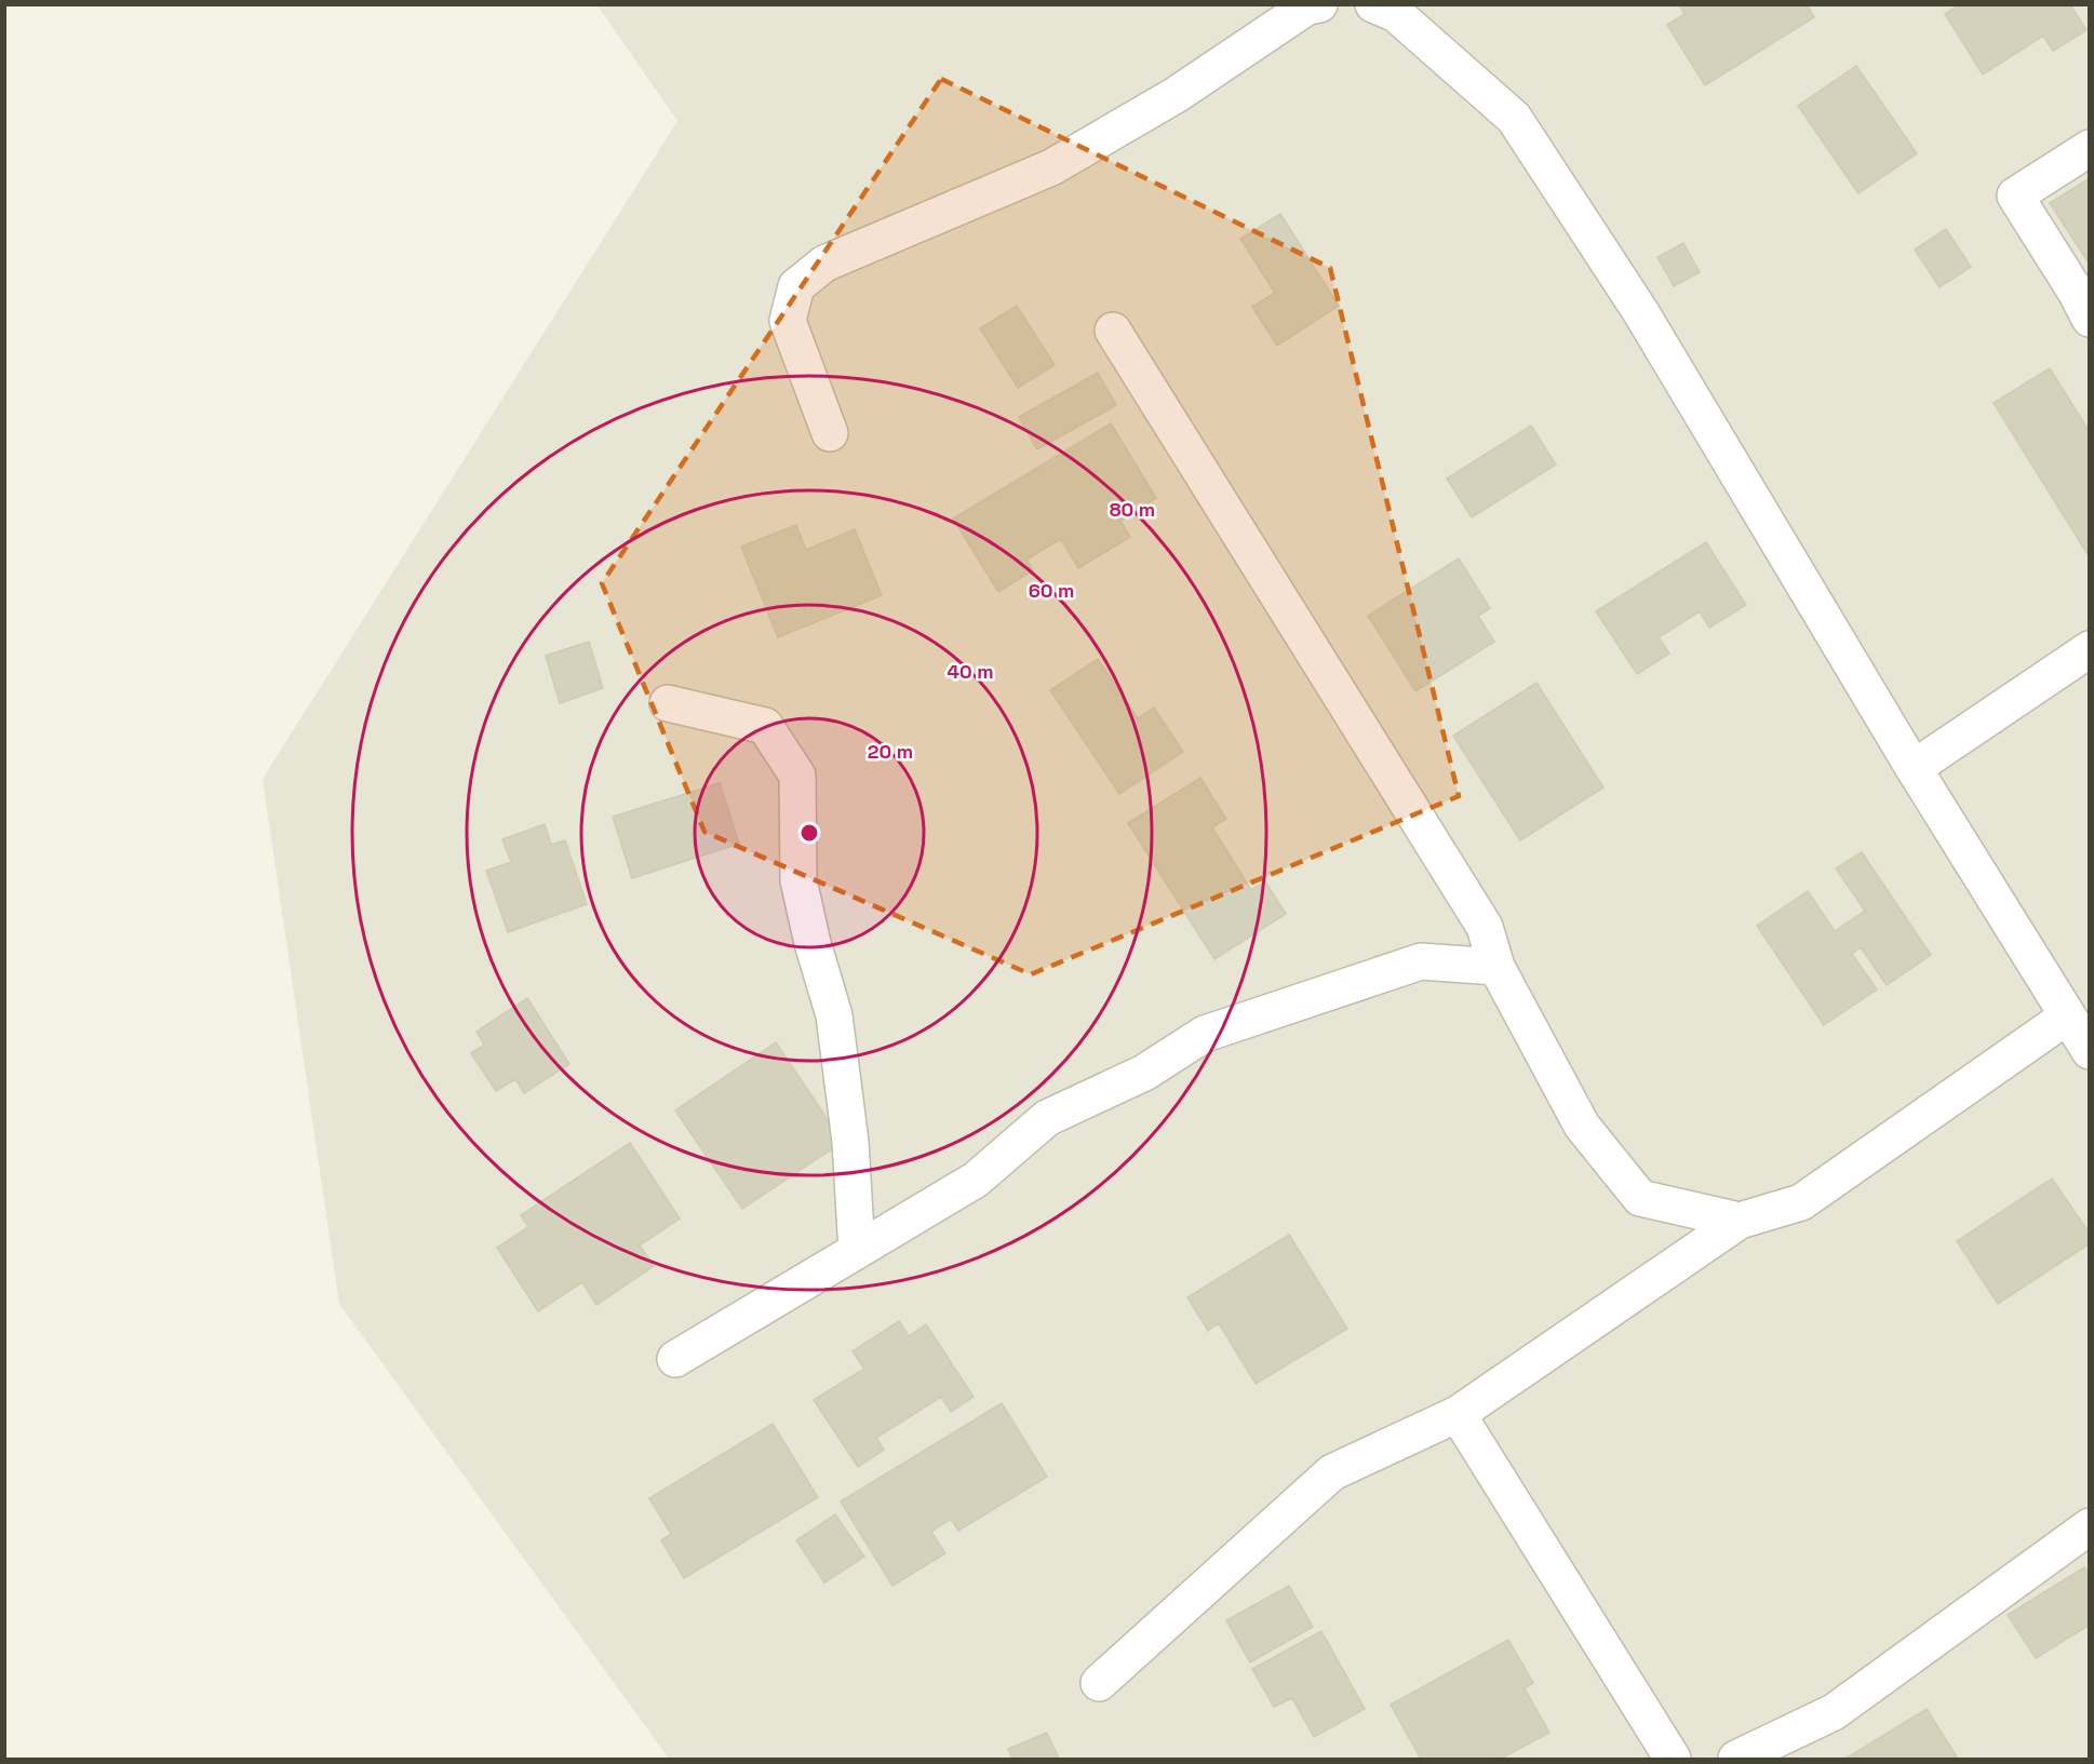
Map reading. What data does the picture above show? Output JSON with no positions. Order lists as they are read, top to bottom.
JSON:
{
  "rings": [
    "80 m",
    "60 m",
    "40 m",
    "20 m"
  ]
}
